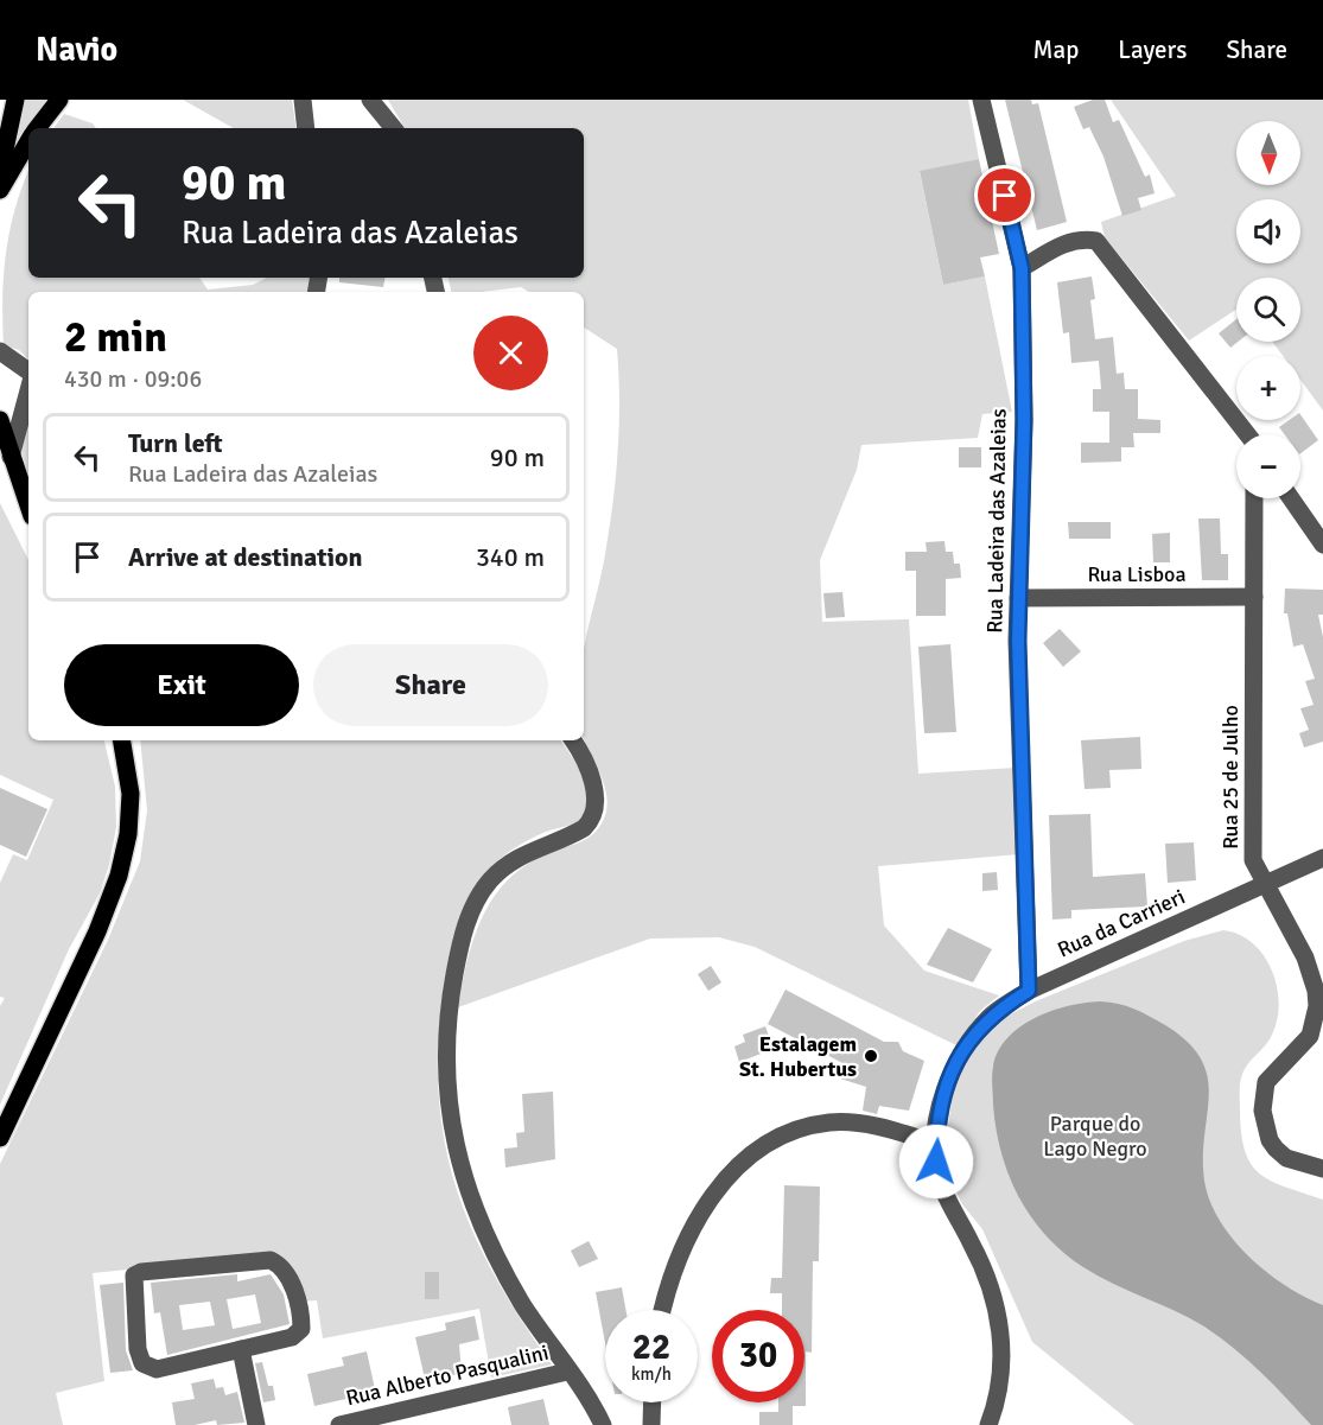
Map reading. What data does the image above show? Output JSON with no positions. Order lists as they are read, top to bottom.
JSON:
{
  "streets": {
    "street": [
      "Rua Ladeira das Azaleias",
      "Rua Lisboa",
      "Rua 25 de Julho",
      "Rua da Carrieri",
      "Rua Alberto Pasqualini"
    ]
  },
  "crossings": [
    ["Rua Ladeira das Azaleias", "Rua Lisboa"],
    ["Rua Ladeira das Azaleias", "Rua da Carrieri"],
    ["Rua Lisboa", "Rua 25 de Julho"],
    ["Rua 25 de Julho", "Rua da Carrieri"]
  ],
  "parks": ["Parque do Lago Negro"],
  "places": ["Estalagem St. Hubertus"],
  "north": "bottom",
  "page": {
    "header": "Navio",
    "nav": ["Map", "Layers", "Share"],
    "map_buttons": ["+", "−"],
    "turn": ["90 m", "Rua Ladeira das Azaleias"],
    "heading": ["2 min", "430 m · 09:06"],
    "list": [
      {
        "name": "Turn left",
        "note": "Rua Ladeira das Azaleias",
        "value": "90 m"
      },
      {
        "name": "Arrive at destination",
        "value": "340 m"
      }
    ],
    "buttons": ["Exit", "Share"],
    "speed": "22 km/h",
    "limit": "30"
  }
}
